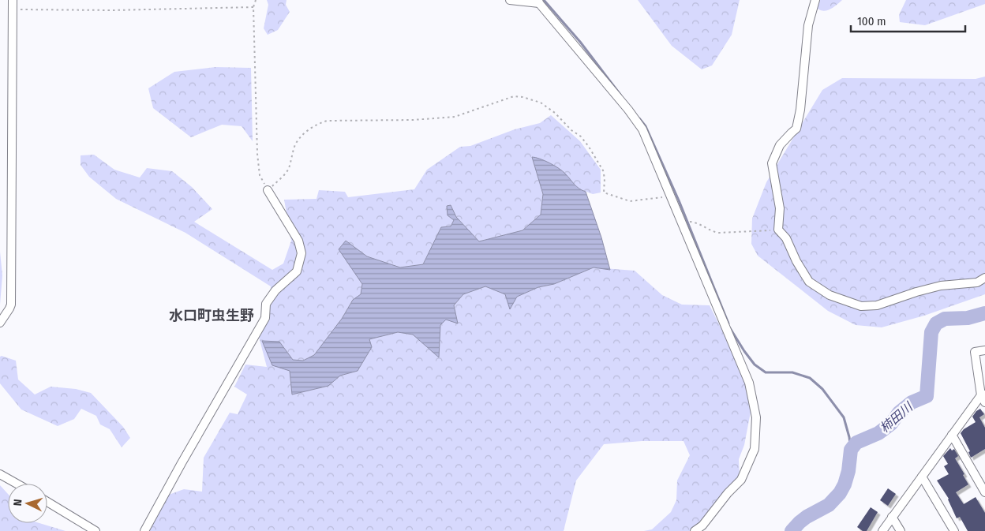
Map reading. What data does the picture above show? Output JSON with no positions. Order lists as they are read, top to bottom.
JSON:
{
  "districts": ["水口町虫生野"],
  "water": ["柿田川"],
  "scale_bar": "100 m",
  "north": "left"
}
